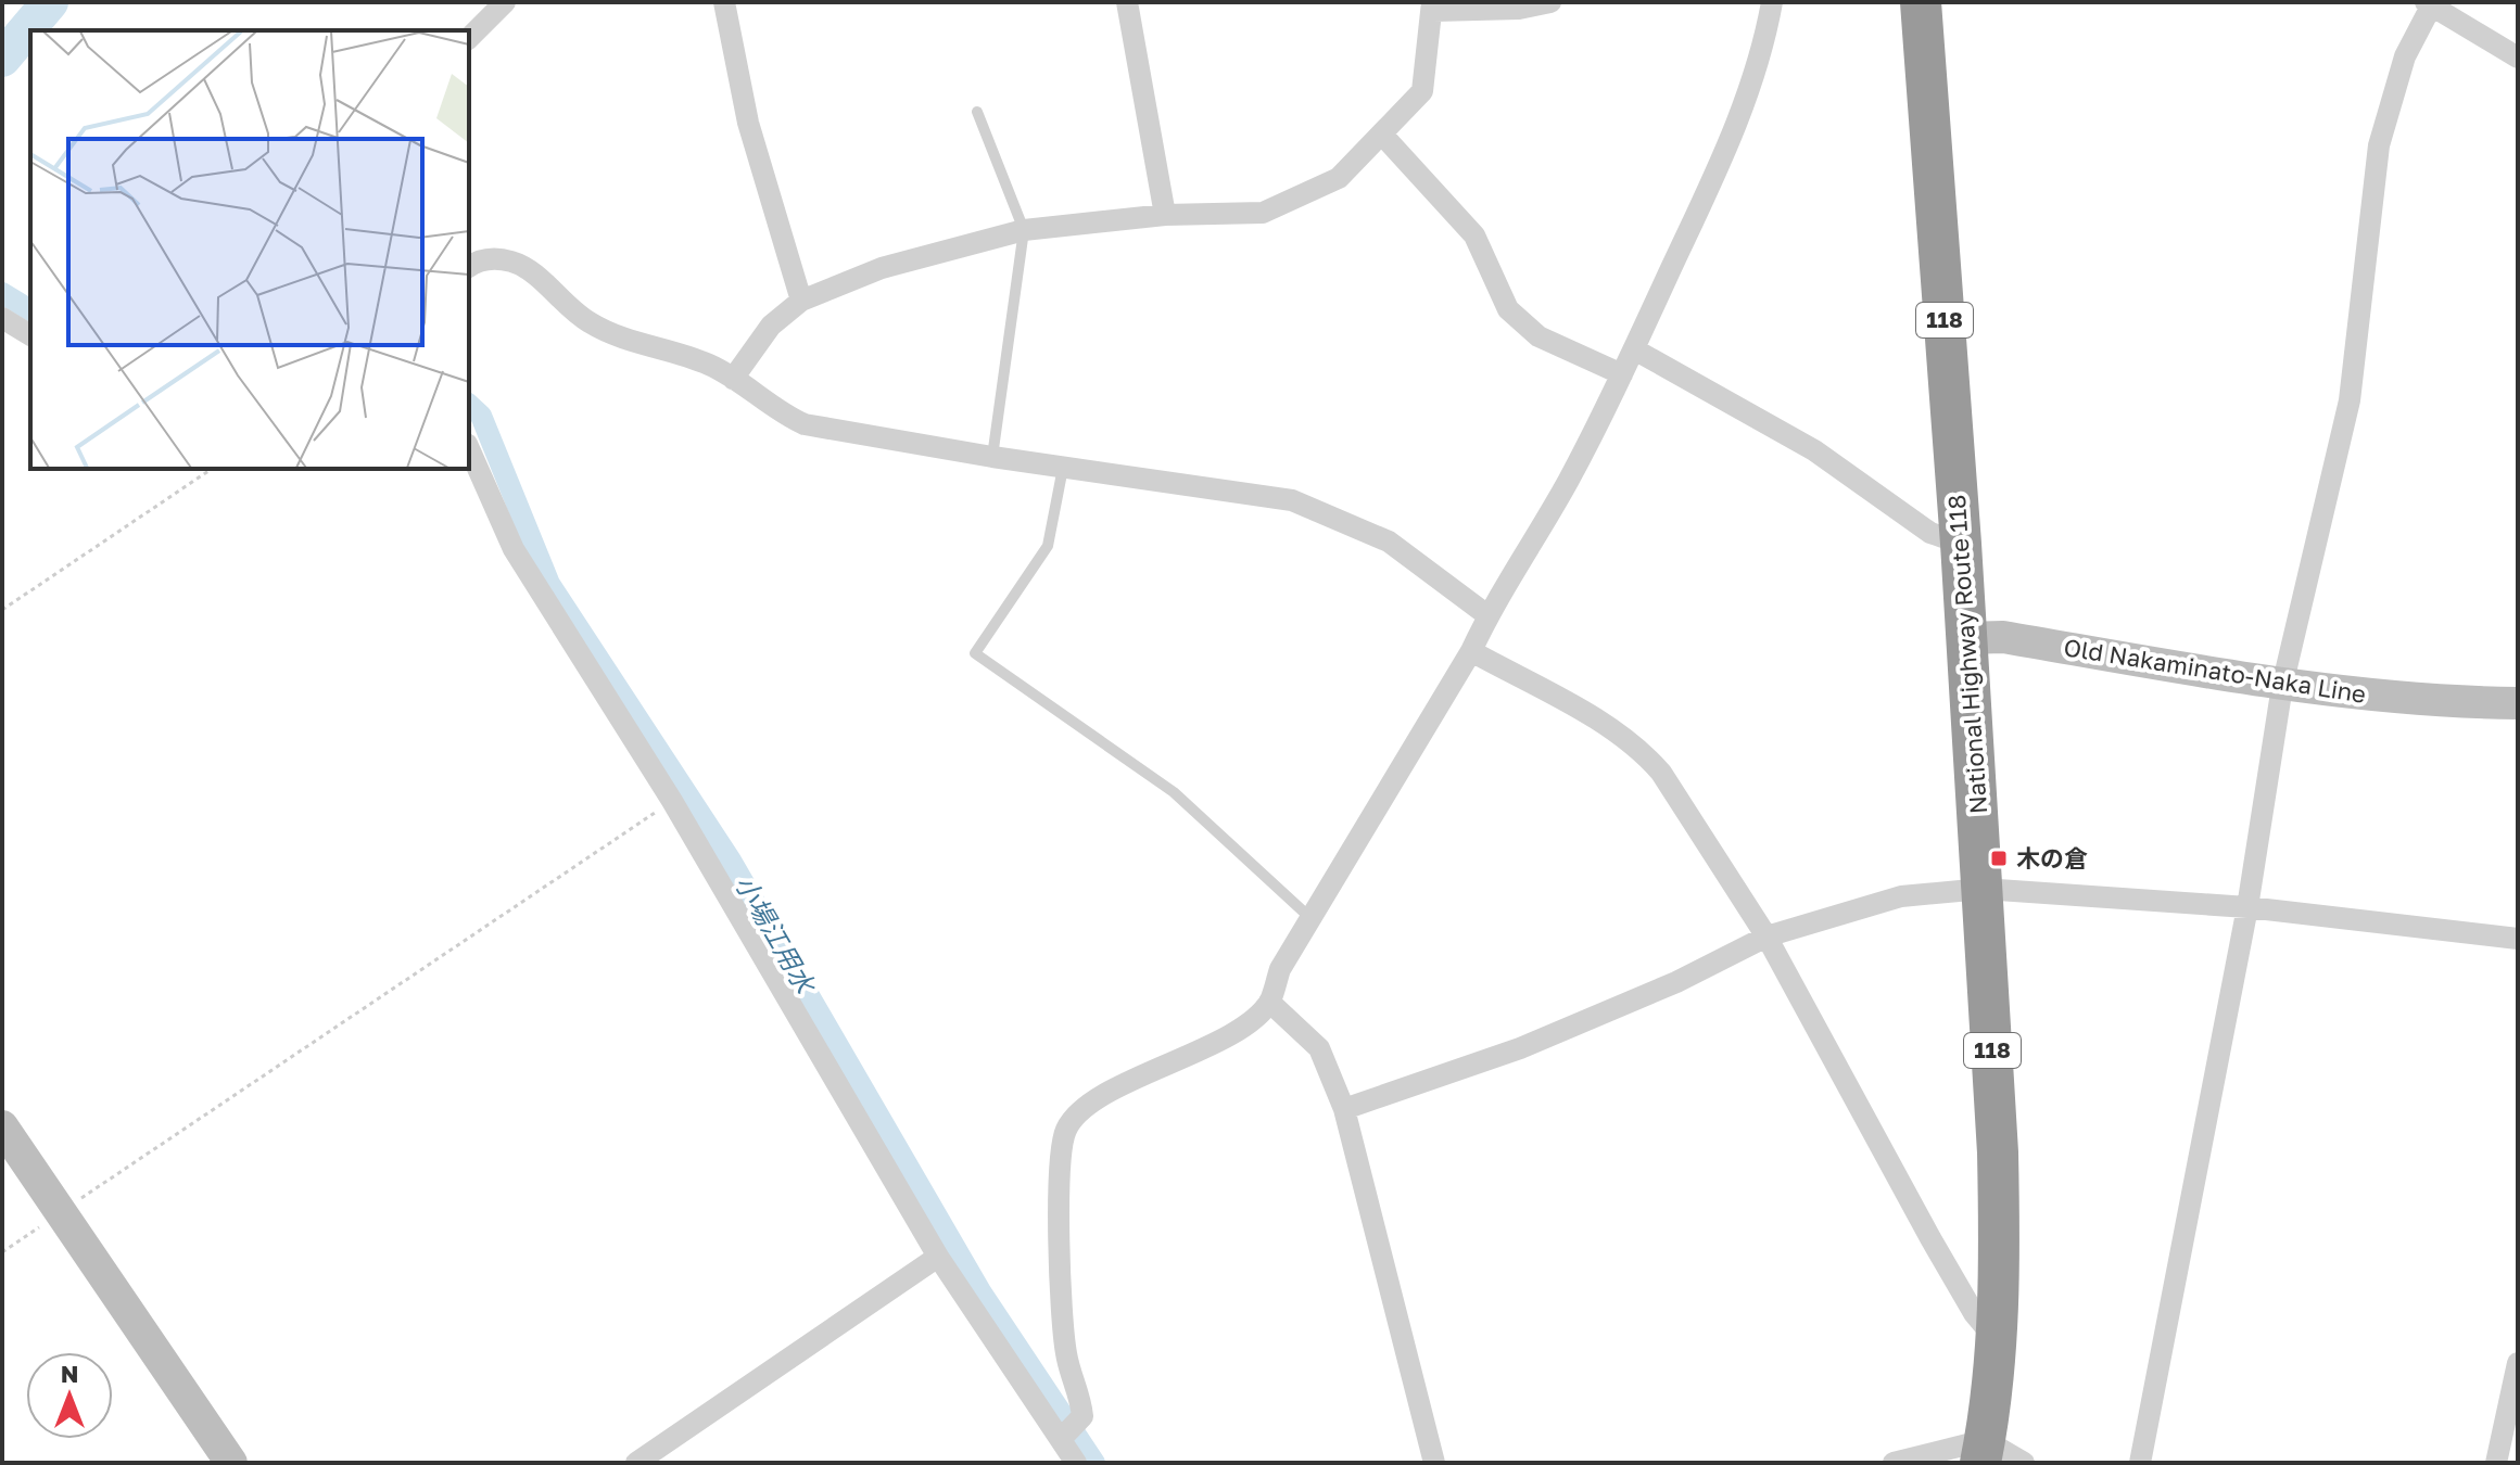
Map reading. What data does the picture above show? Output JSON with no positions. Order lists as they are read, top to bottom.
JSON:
{
  "streets": {
    "highway": ["118", "National Highway Route 118"],
    "street": ["Old Nakaminato-Naka Line"]
  },
  "crossings": [
    ["National Highway Route 118", "Old Nakaminato-Naka Line"]
  ],
  "water": ["小場江用水"],
  "places": {
    "transit": ["木の倉"]
  },
  "north": "top"
}
